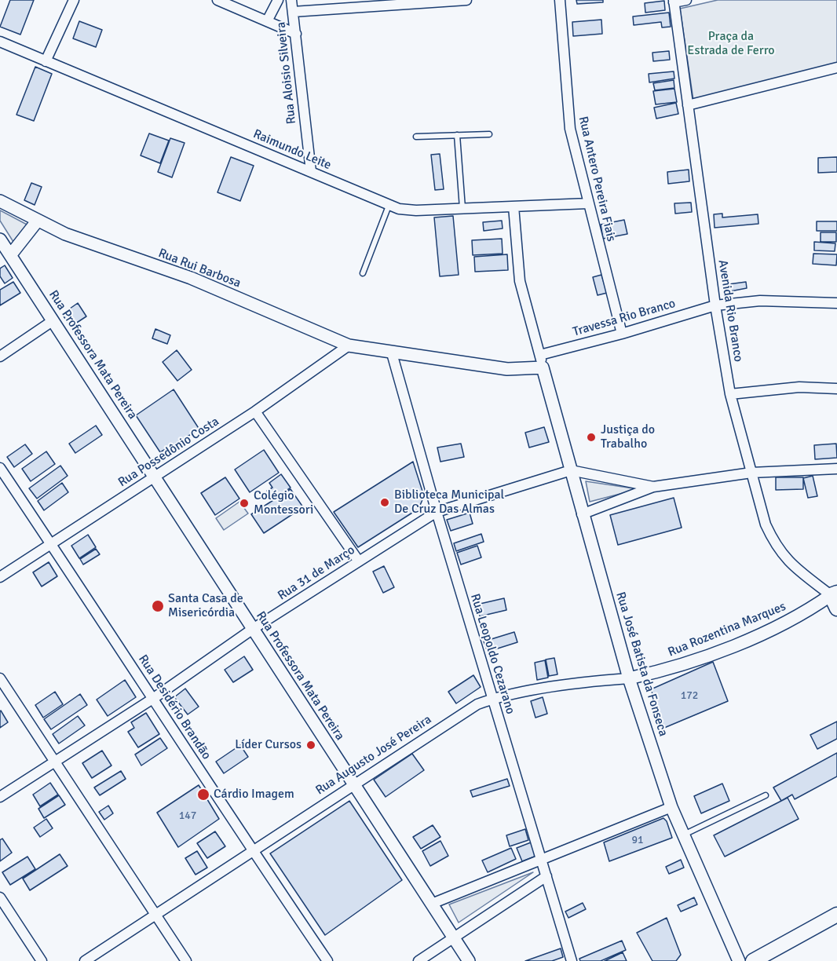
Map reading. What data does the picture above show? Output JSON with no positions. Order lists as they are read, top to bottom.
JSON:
{
  "streets": {
    "street": [
      "Rua Aloisio Silveira",
      "Raimundo Leite",
      "Rua Antero Pereira Fiais",
      "Rua Rui Barbosa",
      "Avenida Rio Branco",
      "Travessa Rio Branco",
      "Rua Professora Mata Pereira",
      "Rua Possedônio Costa",
      "Rua 31 de Março",
      "Rua Rozentina Marques",
      "Rua Leopoldo Cezarano",
      "Rua José Batista da Fonseca",
      "Rua Desidério Brandão",
      "Rua Augusto José Pereira"
    ]
  },
  "crossings": [
    ["Rua Aloisio Silveira", "Raimundo Leite"],
    ["Raimundo Leite", "Rua Antero Pereira Fiais"],
    ["Rua Antero Pereira Fiais", "Travessa Rio Branco"],
    ["Rua Rui Barbosa", "Rua Possedônio Costa"],
    ["Rua Rui Barbosa", "Rua Leopoldo Cezarano"],
    ["Rua Rui Barbosa", "Rua José Batista da Fonseca"],
    ["Avenida Rio Branco", "Travessa Rio Branco"],
    ["Avenida Rio Branco", "Rua Rozentina Marques"],
    ["Rua Professora Mata Pereira", "Rua Possedônio Costa"],
    ["Rua Professora Mata Pereira", "Rua 31 de Março"],
    ["Rua Professora Mata Pereira", "Rua Augusto José Pereira"],
    ["Rua Possedônio Costa", "Rua Desidério Brandão"],
    ["Rua 31 de Março", "Rua Leopoldo Cezarano"],
    ["Rua 31 de Março", "Rua José Batista da Fonseca"],
    ["Rua 31 de Março", "Rua Desidério Brandão"],
    ["Rua Rozentina Marques", "Rua José Batista da Fonseca"],
    ["Rua Rozentina Marques", "Rua Augusto José Pereira"],
    ["Rua Leopoldo Cezarano", "Rua Augusto José Pereira"],
    ["Rua José Batista da Fonseca", "Rua Augusto José Pereira"],
    ["Rua Desidério Brandão", "Rua Augusto José Pereira"]
  ],
  "parks": ["Praça da Estrada de Ferro"],
  "places": [
    "Justiça do Trabalho",
    "Biblioteca Municipal De Cruz Das Almas",
    "Colégio Montessori",
    "Santa Casa de Misericórdia",
    "Líder Cursos",
    "Cárdio Imagem"
  ],
  "house_numbers": ["172", "147", "91"]
}
